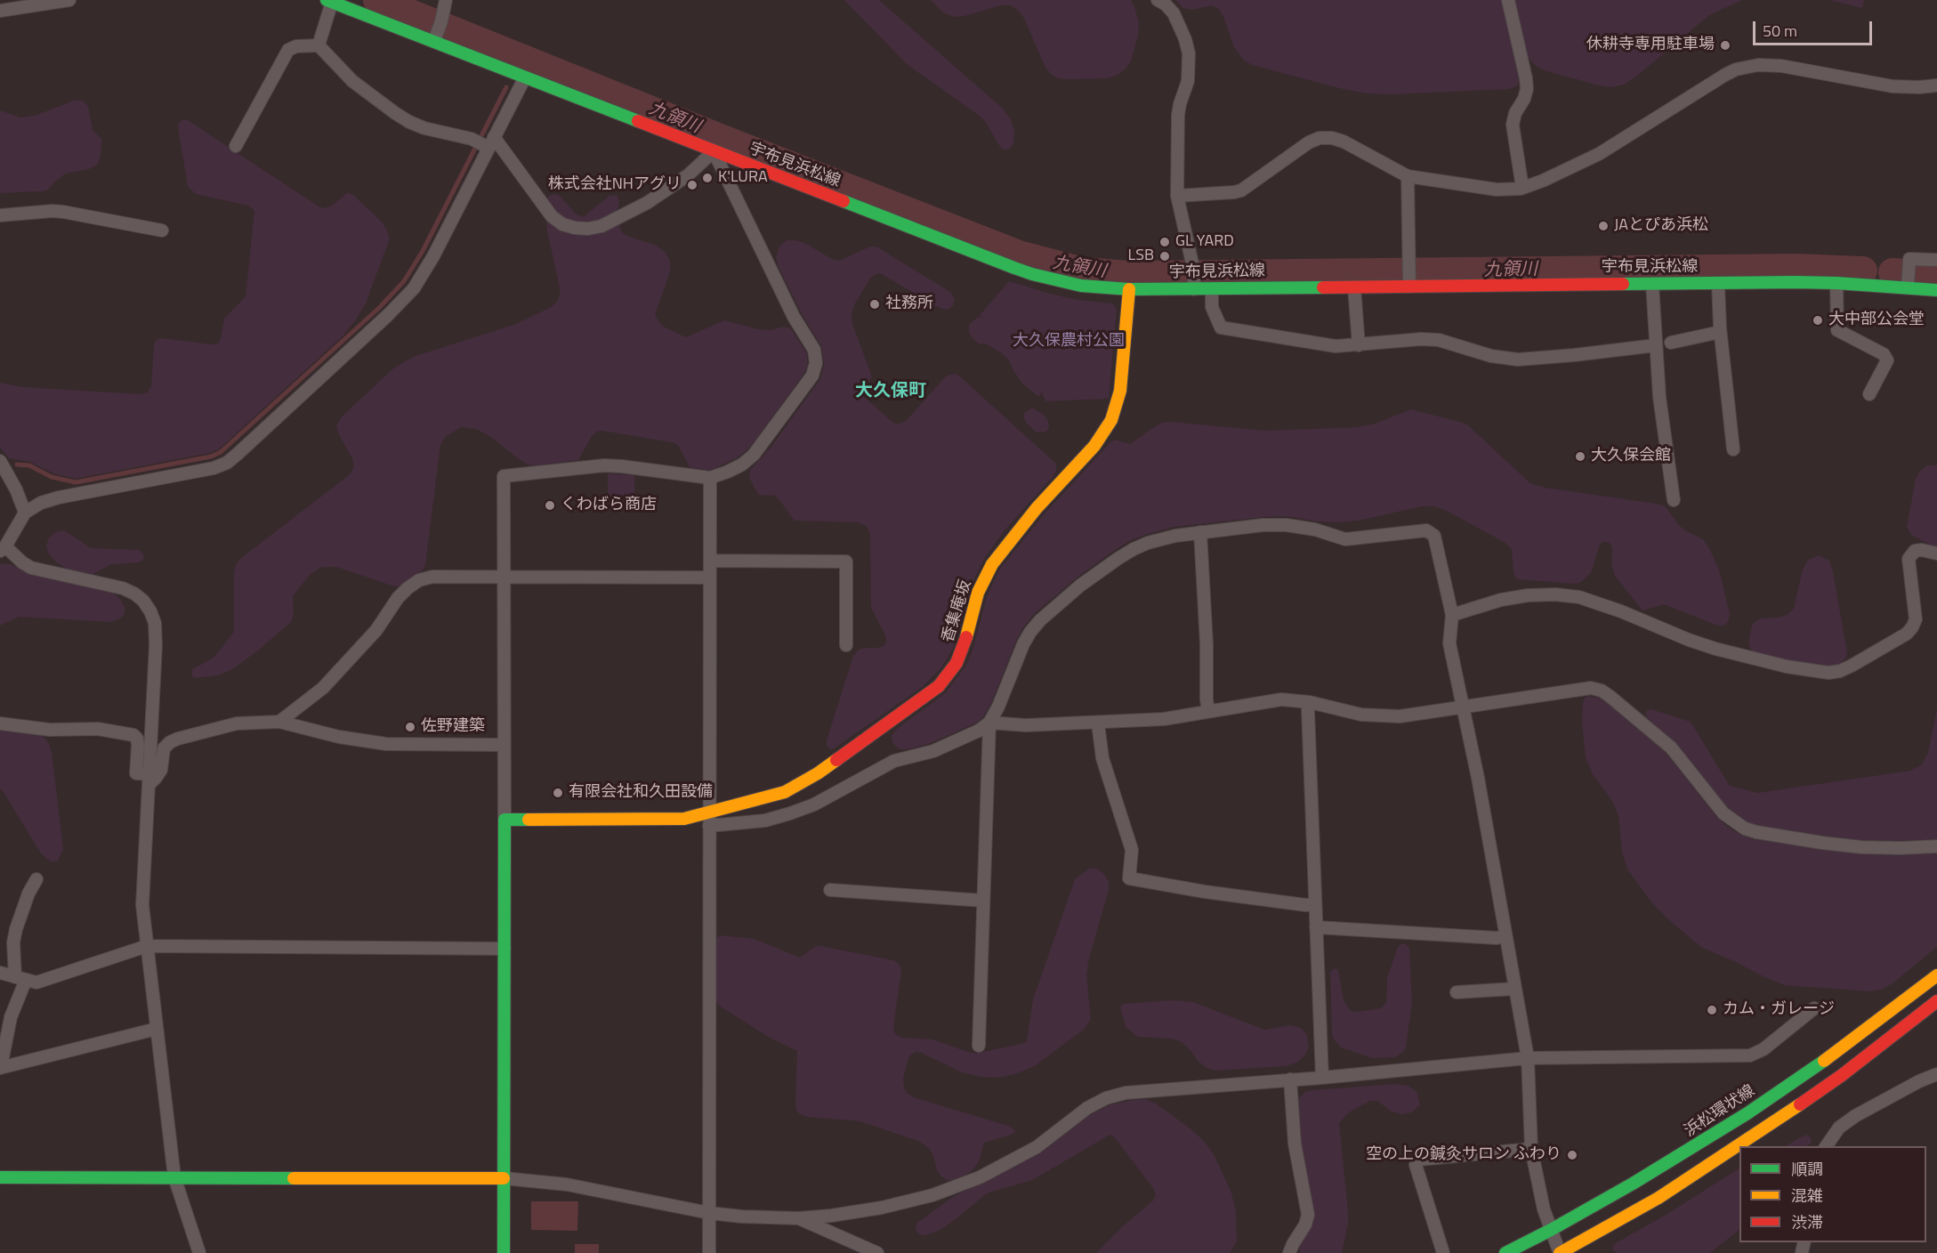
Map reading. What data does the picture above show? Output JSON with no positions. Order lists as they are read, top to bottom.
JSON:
{
  "streets": {
    "main road": ["宇布見浜松線", "香集庵坂", "浜松環状線"]
  },
  "crossings": [
    ["宇布見浜松線", "香集庵坂"]
  ],
  "districts": ["大久保町"],
  "water": ["九領川"],
  "parks": ["大久保農村公園"],
  "places": [
    "休耕寺専用駐車場",
    "K'LURA",
    "株式会社NHアグリ",
    "JAとぴあ浜松",
    "GL YARD",
    "LSB",
    "社務所",
    "大中部公会堂",
    "大久保会館",
    "くわばら商店",
    "佐野建築",
    "有限会社和久田設備",
    "カム・ガレージ",
    "空の上の鍼灸サロン ふわり"
  ],
  "legend": ["順調", "混雑", "渋滞"],
  "scale_bar": "50 m"
}
